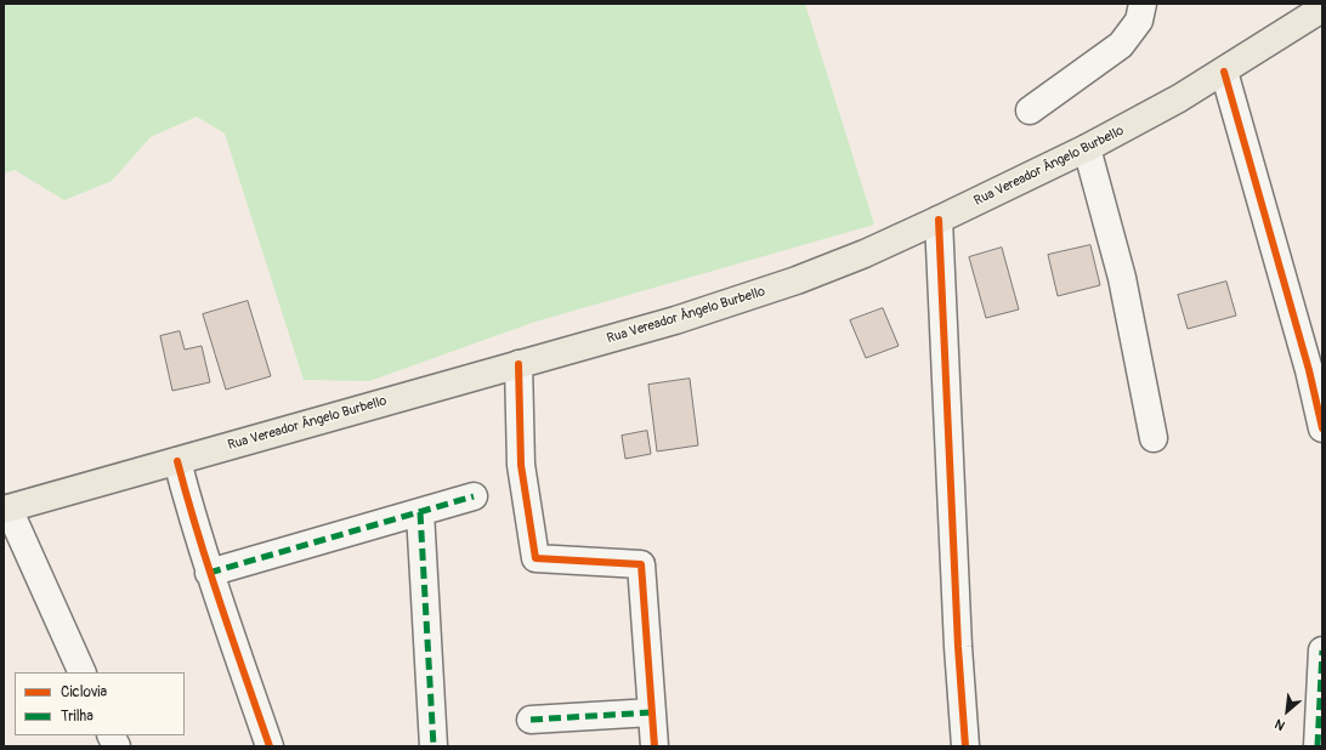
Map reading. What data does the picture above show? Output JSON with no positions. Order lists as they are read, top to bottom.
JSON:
{
  "streets": {
    "main road": ["Rua Vereador Ângelo Burbello"]
  },
  "legend": ["Ciclovia", "Trilha"],
  "north": "bottom left"
}
